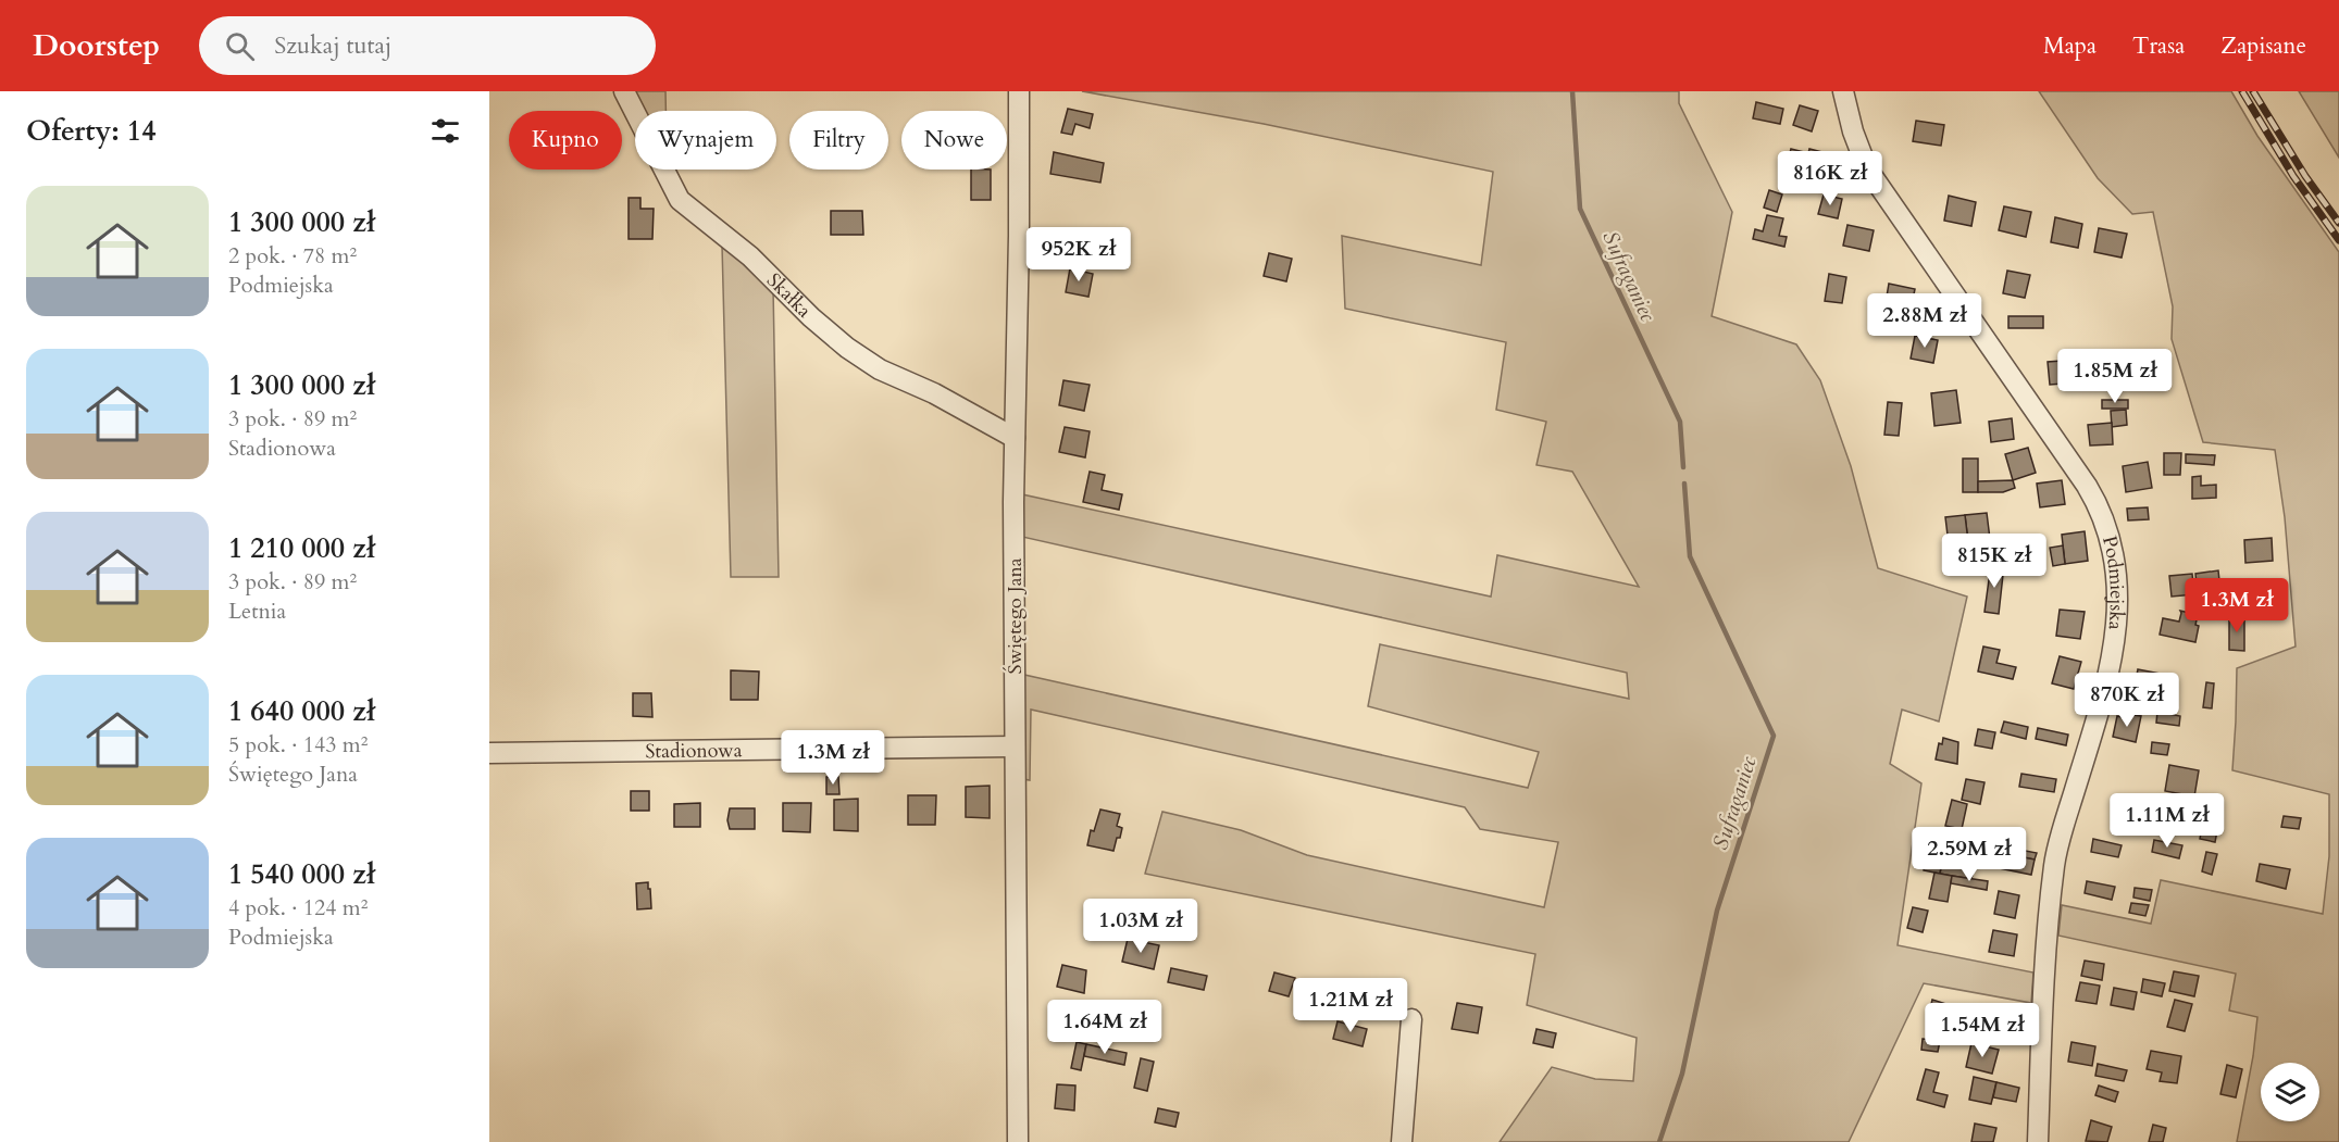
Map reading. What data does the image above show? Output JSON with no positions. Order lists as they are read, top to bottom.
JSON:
{
  "streets": {
    "street": [
      "Skałka",
      "Podmiejska",
      "Świętego Jana",
      "Stadionowa"
    ]
  },
  "crossings": [
    ["Skałka", "Świętego Jana"],
    ["Świętego Jana", "Stadionowa"]
  ],
  "water": ["Sufraganiec"],
  "page": {
    "header": "Doorstep",
    "search": "Szukaj tutaj",
    "nav": ["Mapa", "Trasa", "Zapisane"],
    "heading": "Oferty: 14",
    "chip": [
      "Kupno",
      "Wynajem",
      "Filtry",
      "Nowe"
    ],
    "price": [
      "816K zł",
      "952K zł",
      "2.88M zł",
      "1.85M zł",
      "815K zł",
      "1.3M zł",
      "870K zł",
      "1.3M zł",
      "1.11M zł",
      "2.59M zł",
      "1.03M zł",
      "1.21M zł",
      "1.64M zł",
      "1.54M zł"
    ],
    "list": [
      {
        "name": "1 300 000 zł",
        "note": "2 pok. · 78 m² · Podmiejska"
      },
      {
        "name": "1 300 000 zł",
        "note": "3 pok. · 89 m² · Stadionowa"
      },
      {
        "name": "1 210 000 zł",
        "note": "3 pok. · 89 m² · Letnia"
      },
      {
        "name": "1 640 000 zł",
        "note": "5 pok. · 143 m² · Świętego Jana"
      },
      {
        "name": "1 540 000 zł",
        "note": "4 pok. · 124 m² · Podmiejska"
      }
    ]
  }
}
